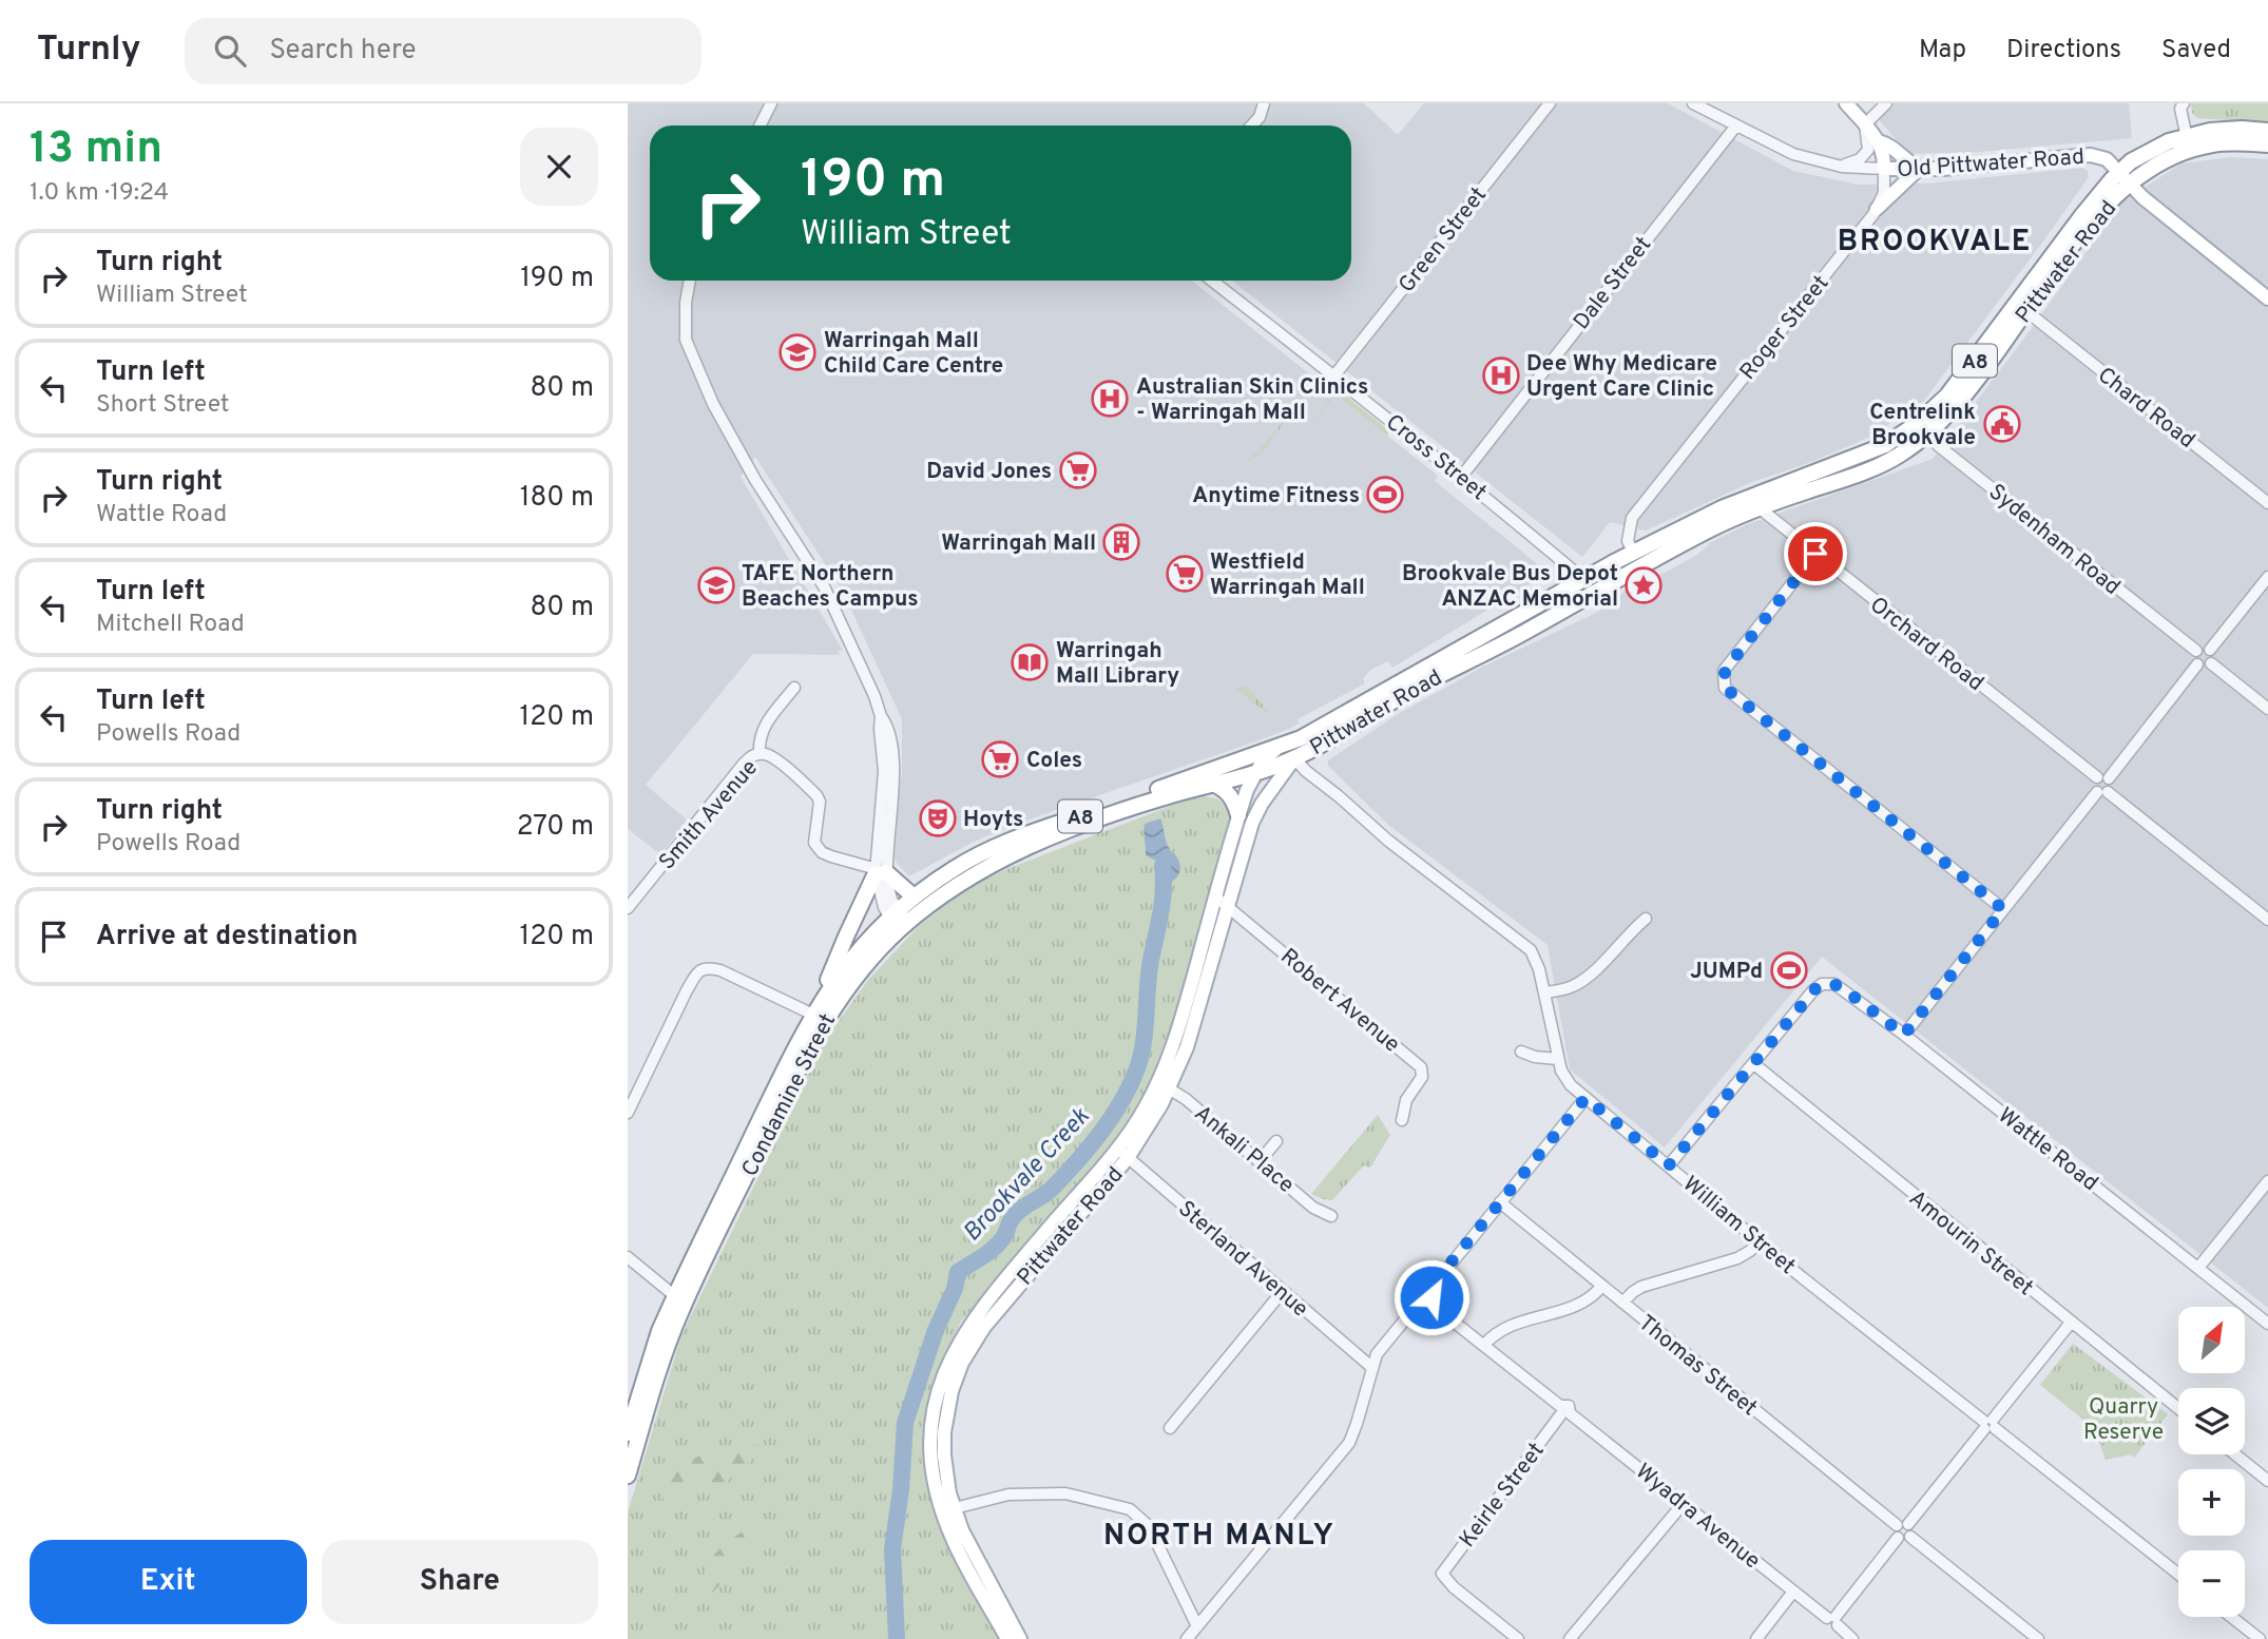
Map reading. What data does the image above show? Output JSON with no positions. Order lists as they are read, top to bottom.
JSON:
{
  "streets": {
    "highway": [
      "Pittwater Road",
      "A8",
      "Cross Street",
      "Condamine Street"
    ],
    "main road": ["Old Pittwater Road"],
    "street": [
      "Green Street",
      "Dale Street",
      "Roger Street",
      "Chard Road",
      "Sydenham Road",
      "Orchard Road",
      "Smith Avenue",
      "Robert Avenue",
      "Ankali Place",
      "Wattle Road",
      "William Street",
      "Amourin Street",
      "Sterland Avenue",
      "Thomas Street",
      "Keirle Street",
      "Wyadra Avenue"
    ]
  },
  "crossings": [
    ["Old Pittwater Road", "Pittwater Road"],
    ["Old Pittwater Road", "Dale Street"],
    ["Old Pittwater Road", "Roger Street"],
    ["Green Street", "Cross Street"],
    ["Pittwater Road", "Roger Street"],
    ["Pittwater Road", "Chard Road"],
    ["Pittwater Road", "Cross Street"],
    ["Pittwater Road", "Sydenham Road"],
    ["Pittwater Road", "Orchard Road"],
    ["Pittwater Road", "Robert Avenue"],
    ["Pittwater Road", "Condamine Street"],
    ["Pittwater Road", "Ankali Place"],
    ["Pittwater Road", "William Street"],
    ["Pittwater Road", "Sterland Avenue"],
    ["Dale Street", "Cross Street"],
    ["Condamine Street", "William Street"],
    ["Wattle Road", "Amourin Street"],
    ["Keirle Street", "Wyadra Avenue"]
  ],
  "districts": ["BROOKVALE", "NORTH MANLY"],
  "water": ["Brookvale Creek"],
  "parks": ["Quarry Reserve"],
  "places": {
    "school or university": ["Warringah Mall Child Care Centre", "TAFE Northern Beaches Campus"],
    "hospital": ["Dee Why Medicare Urgent Care Clinic", "Australian Skin Clinics - Warringah Mall"],
    "public building": ["Centrelink Brookvale"],
    "supermarket": ["David Jones", "Westfield Warringah Mall", "Coles"],
    "sports": ["Anytime Fitness", "JUMPd"],
    "building": ["Warringah Mall"],
    "place": ["Brookvale Bus Depot ANZAC Memorial"],
    "library": ["Warringah Mall Library"],
    "theatre": ["Hoyts"]
  },
  "north": "top right",
  "page": {
    "header": "Turnly",
    "search": "Search here",
    "nav": ["Map", "Directions", "Saved"],
    "heading": ["13 min", "1.0 km · 19:24"],
    "turn": ["190 m", "William Street"],
    "list": [
      {
        "name": "Turn right",
        "note": "William Street",
        "value": "190 m"
      },
      {
        "name": "Turn left",
        "note": "Short Street",
        "value": "80 m"
      },
      {
        "name": "Turn right",
        "note": "Wattle Road",
        "value": "180 m"
      },
      {
        "name": "Turn left",
        "note": "Mitchell Road",
        "value": "80 m"
      },
      {
        "name": "Turn left",
        "note": "Powells Road",
        "value": "120 m"
      },
      {
        "name": "Turn right",
        "note": "Powells Road",
        "value": "270 m"
      },
      {
        "name": "Arrive at destination",
        "value": "120 m"
      }
    ],
    "map_buttons": ["+", "−"],
    "buttons": ["Exit", "Share"]
  }
}
